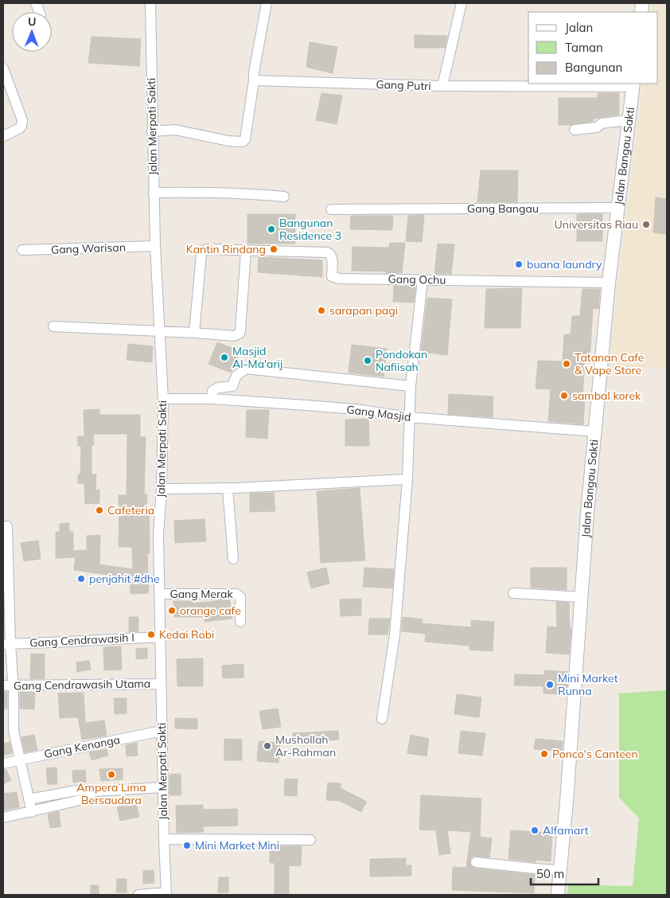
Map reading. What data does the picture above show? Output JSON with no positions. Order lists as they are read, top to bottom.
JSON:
{
  "streets": {
    "street": [
      "Gang Putri",
      "Jalan Merpati Sakti",
      "Jalan Bangau Sakti",
      "Gang Bangau",
      "Gang Warisan",
      "Gang Ochu",
      "Gang Masjid",
      "Gang Merak",
      "Gang Cendrawasih I",
      "Gang Cendrawasih Utama",
      "Gang Kenanga"
    ]
  },
  "crossings": [
    ["Gang Putri", "Jalan Bangau Sakti"],
    ["Jalan Merpati Sakti", "Gang Warisan"],
    ["Jalan Merpati Sakti", "Gang Masjid"],
    ["Jalan Merpati Sakti", "Gang Merak"],
    ["Jalan Merpati Sakti", "Gang Cendrawasih I"],
    ["Jalan Merpati Sakti", "Gang Cendrawasih Utama"],
    ["Jalan Merpati Sakti", "Gang Kenanga"],
    ["Jalan Bangau Sakti", "Gang Bangau"],
    ["Jalan Bangau Sakti", "Gang Ochu"],
    ["Jalan Bangau Sakti", "Gang Masjid"]
  ],
  "places": [
    "Universitas Riau",
    "Bangunan Residence 3",
    "Kantin Rindang",
    "buana laundry",
    "sarapan pagi",
    "Masjid Al-Ma'arij",
    "Pondokan Nafiisah",
    "Tatanan Cafe & Vape Store",
    "sambal korek",
    "Cafeteria",
    "penjahit #dhe",
    "orange cafe",
    "Kedai Robi",
    "Mini Market Runna",
    "Mushollah Ar-Rahman",
    "Ponco's Canteen",
    "Ampera Lima Bersaudara",
    "Alfamart",
    "Mini Market Mini"
  ],
  "legend": ["Jalan", "Taman", "Bangunan"],
  "scale_bar": "50 m",
  "north": "top"
}
